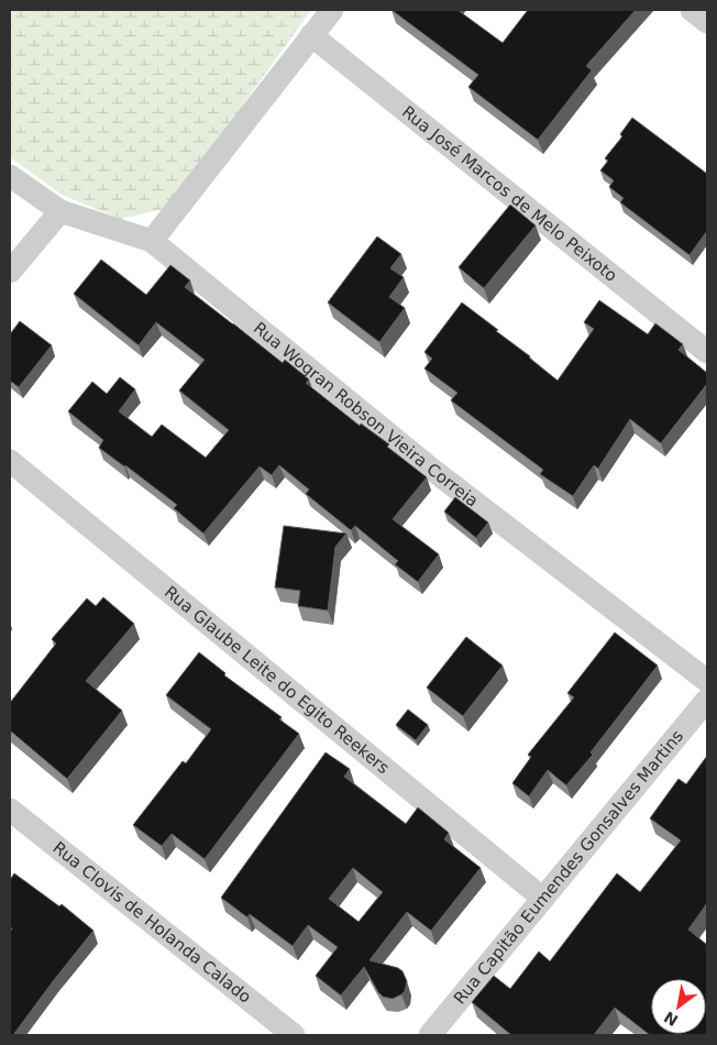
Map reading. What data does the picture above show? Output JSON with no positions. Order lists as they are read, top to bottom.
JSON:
{
  "streets": {
    "street": [
      "Rua José Marcos de Melo Peixoto",
      "Rua Wogran Robson Vieira Correia",
      "Rua Glaube Leite do Egito Reekers",
      "Rua Capitão Eumendes Gonsalves Martins",
      "Rua Clovis de Holanda Calado"
    ]
  },
  "crossings": [
    ["Rua Glaube Leite do Egito Reekers", "Rua Capitão Eumendes Gonsalves Martins"]
  ],
  "north": "bottom left"
}
